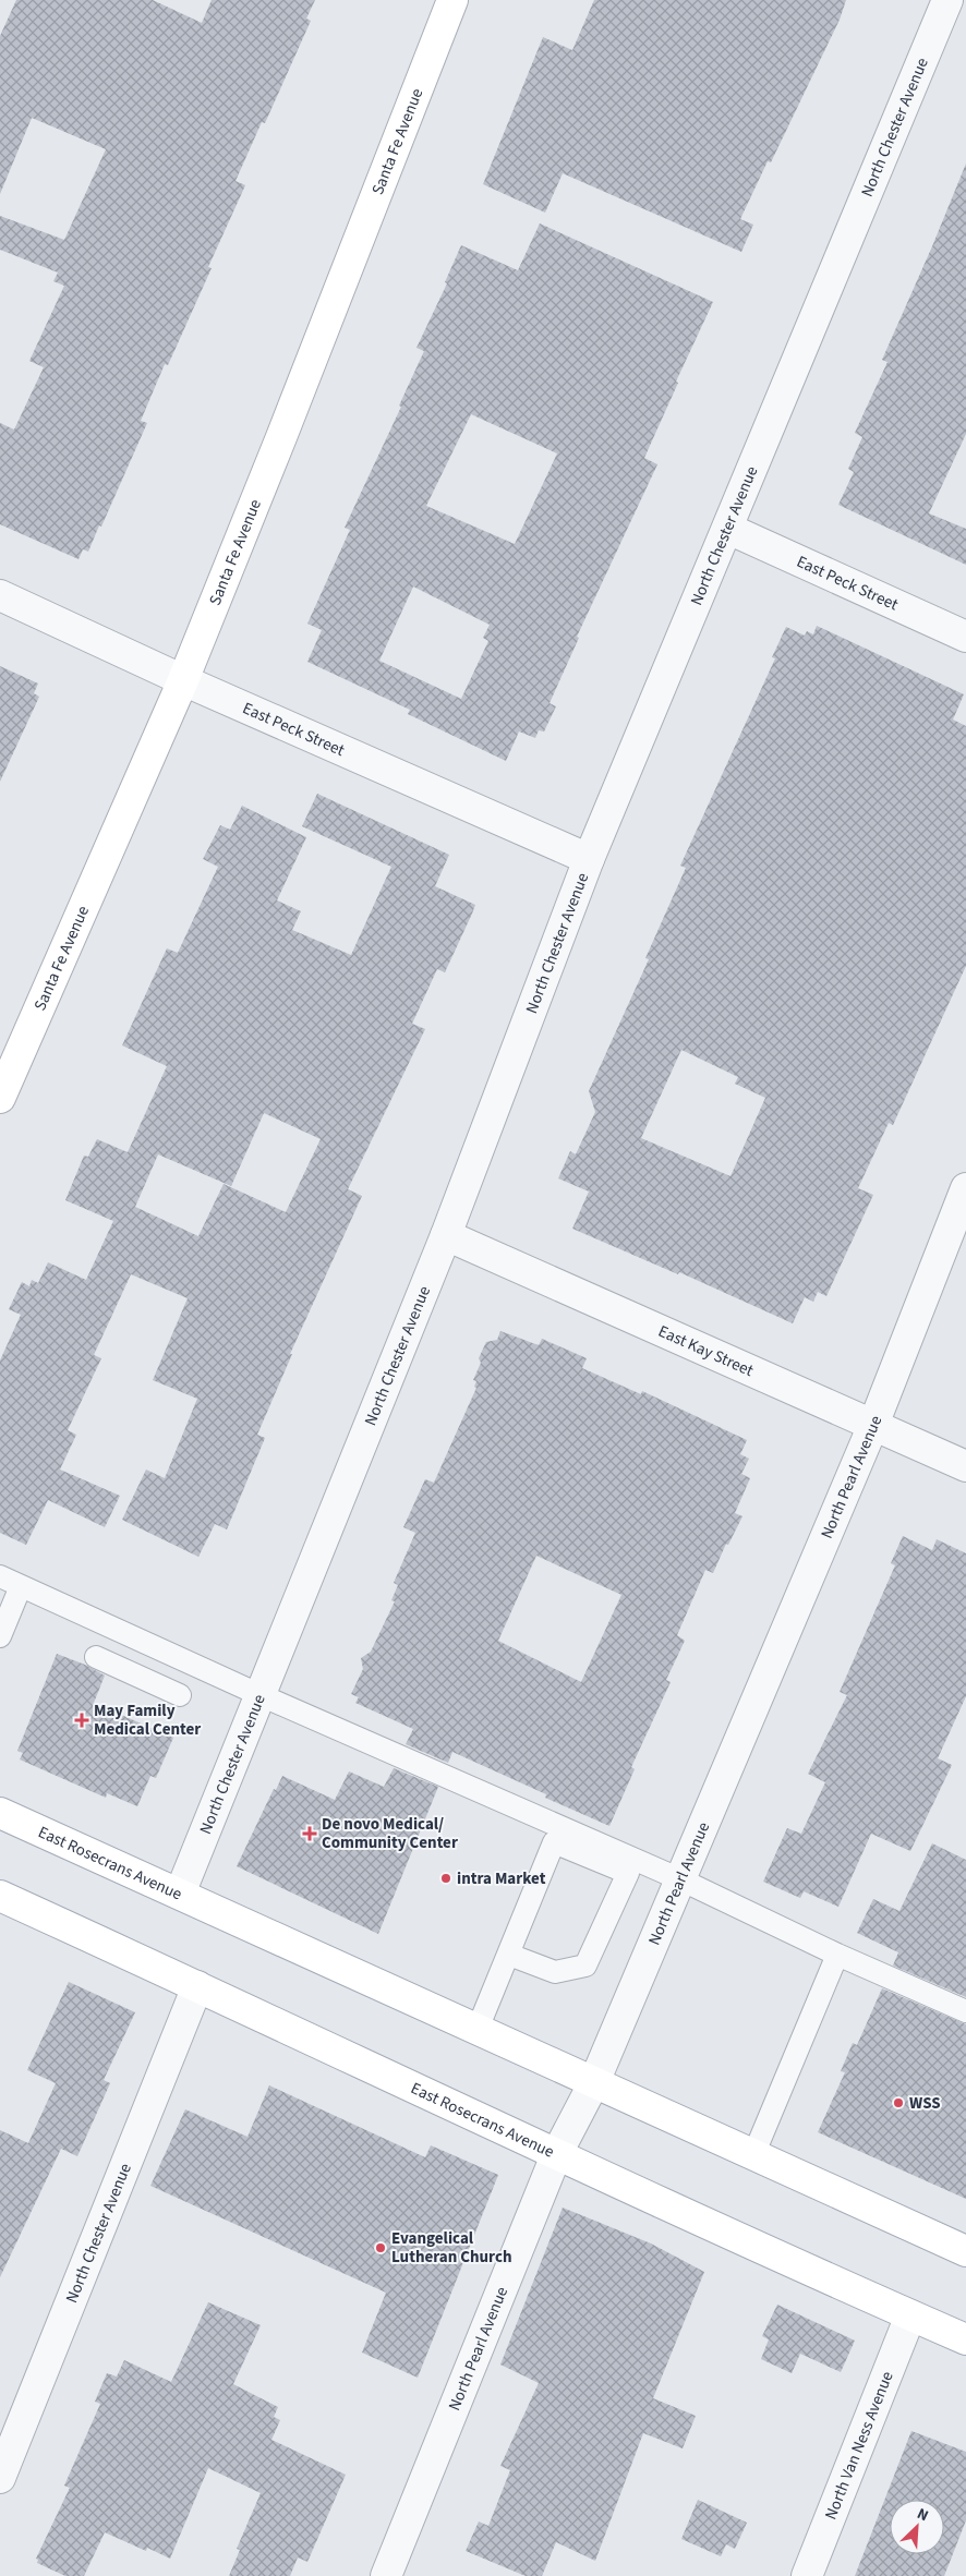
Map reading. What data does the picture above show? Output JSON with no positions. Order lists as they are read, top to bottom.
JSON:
{
  "streets": {
    "main road": ["Santa Fe Avenue", "East Rosecrans Avenue"],
    "street": [
      "North Chester Avenue",
      "East Peck Street",
      "East Kay Street",
      "North Pearl Avenue",
      "North Van Ness Avenue"
    ]
  },
  "crossings": [
    ["North Chester Avenue", "East Peck Street"],
    ["North Chester Avenue", "East Kay Street"],
    ["North Chester Avenue", "East Rosecrans Avenue"],
    ["Santa Fe Avenue", "East Peck Street"],
    ["East Kay Street", "North Pearl Avenue"],
    ["North Pearl Avenue", "East Rosecrans Avenue"],
    ["East Rosecrans Avenue", "North Van Ness Avenue"]
  ],
  "places": {
    "health": ["May Family Medical Center", "De novo Medical/ Community Center"],
    "other": ["intra Market", "WSS", "Evangelical Lutheran Church"]
  },
  "north": "top right"
}
